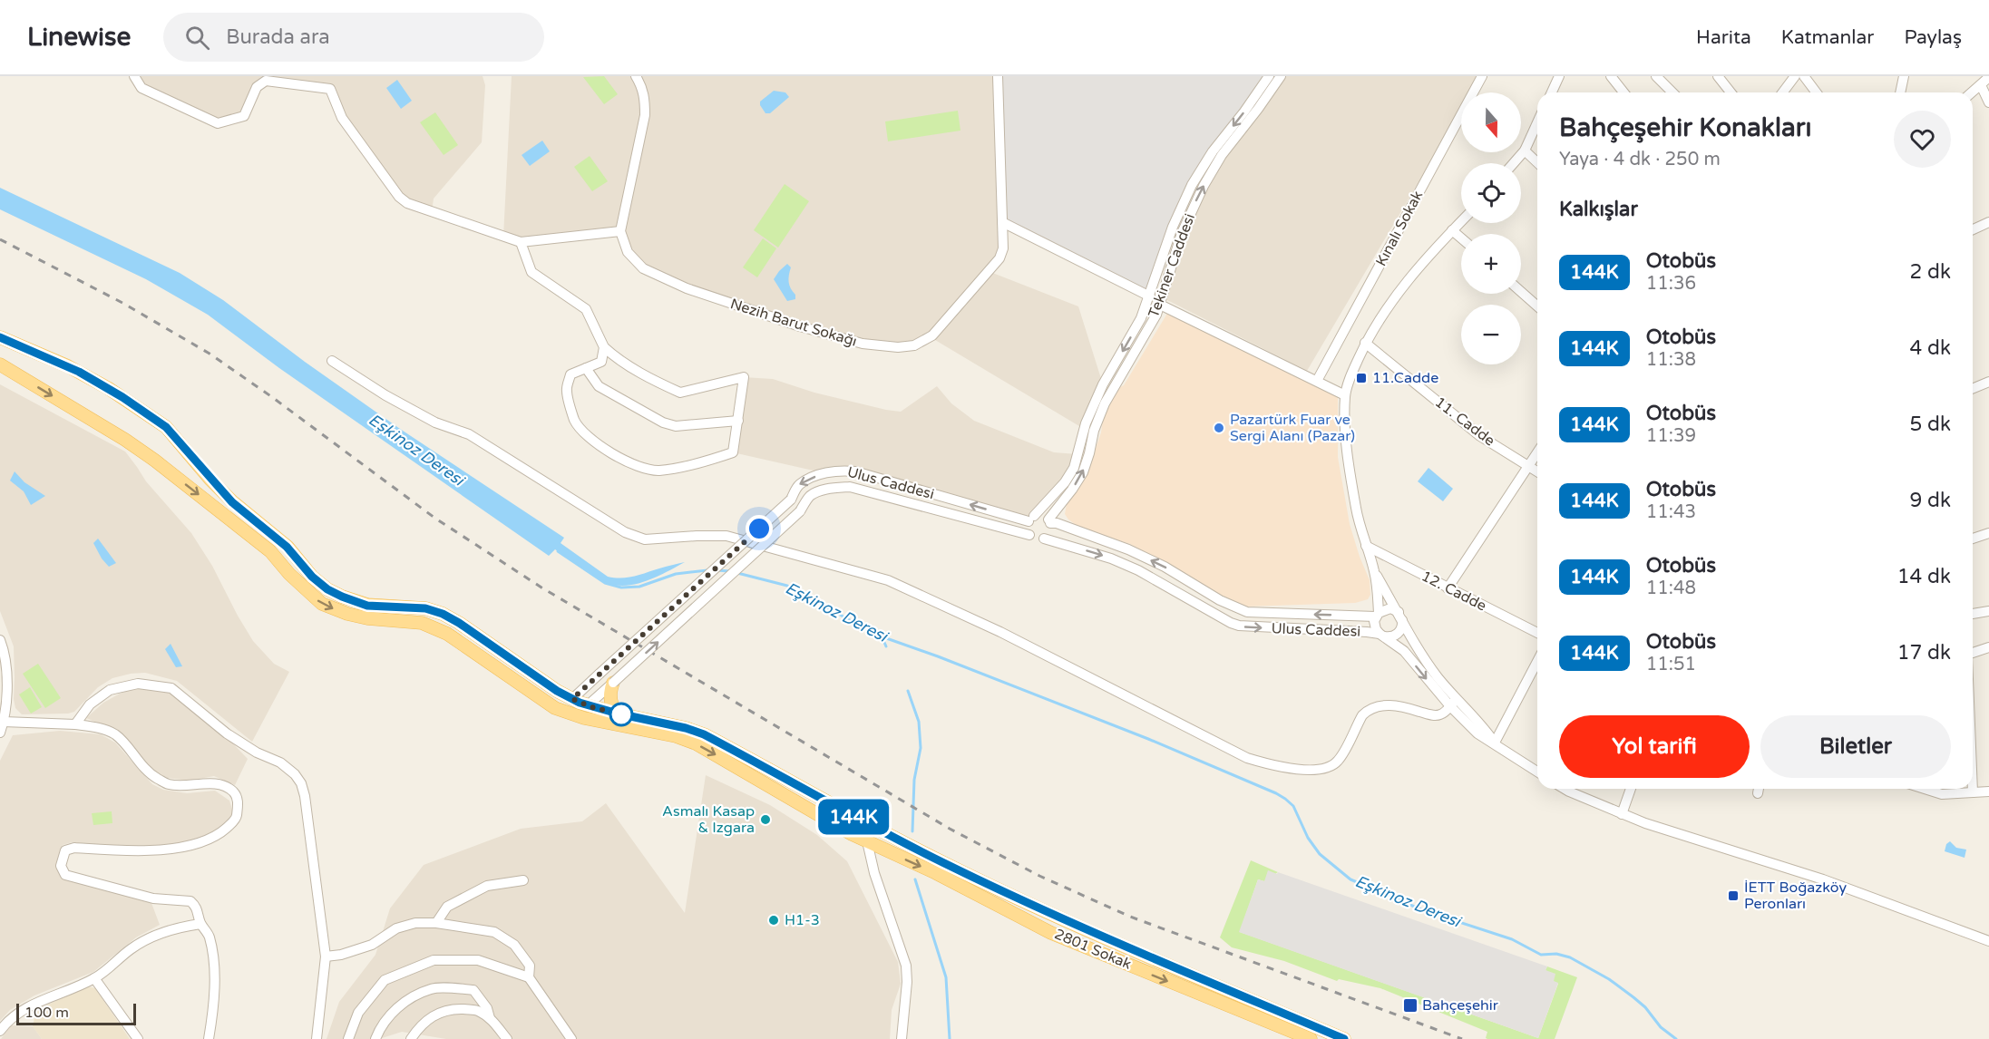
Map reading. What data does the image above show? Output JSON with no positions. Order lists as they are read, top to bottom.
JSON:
{
  "streets": {
    "main road": ["2801 Sokak"],
    "street": [
      "Kınalı Sokak",
      "Tekiner Caddesi",
      "Nezih Barut Sokağı",
      "11. Cadde",
      "Ulus Caddesi",
      "12. Cadde"
    ]
  },
  "crossings": [
    ["Tekiner Caddesi", "Ulus Caddesi"],
    ["Ulus Caddesi", "2801 Sokak"]
  ],
  "water": ["Eşkinoz Deresi"],
  "places": {
    "transit": ["11.Cadde", "İETT Boğazköy Peronları", "Bahçeşehir"],
    "other": ["Pazartürk Fuar ve Sergi Alanı (Pazar)", "Asmalı Kasap & Izgara", "H1-3"]
  },
  "lines": ["bus line 144K"],
  "scale_bar": "100 m",
  "north": "bottom",
  "page": {
    "header": "Linewise",
    "search": "Burada ara",
    "nav": ["Harita", "Katmanlar", "Paylaş"],
    "on_map": "144K",
    "map_buttons": ["+", "−"],
    "heading": [
      ["Bahçeşehir Konakları", "Yaya · 4 dk · 250 m"],
      "Kalkışlar"
    ],
    "list": [
      {
        "mark": "144K",
        "name": "Otobüs",
        "note": "11:36",
        "value": "2 dk"
      },
      {
        "mark": "144K",
        "name": "Otobüs",
        "note": "11:38",
        "value": "4 dk"
      },
      {
        "mark": "144K",
        "name": "Otobüs",
        "note": "11:39",
        "value": "5 dk"
      },
      {
        "mark": "144K",
        "name": "Otobüs",
        "note": "11:43",
        "value": "9 dk"
      },
      {
        "mark": "144K",
        "name": "Otobüs",
        "note": "11:48",
        "value": "14 dk"
      },
      {
        "mark": "144K",
        "name": "Otobüs",
        "note": "11:51",
        "value": "17 dk"
      }
    ],
    "buttons": ["Yol tarifi", "Biletler"],
    "scale": "100 m"
  }
}
